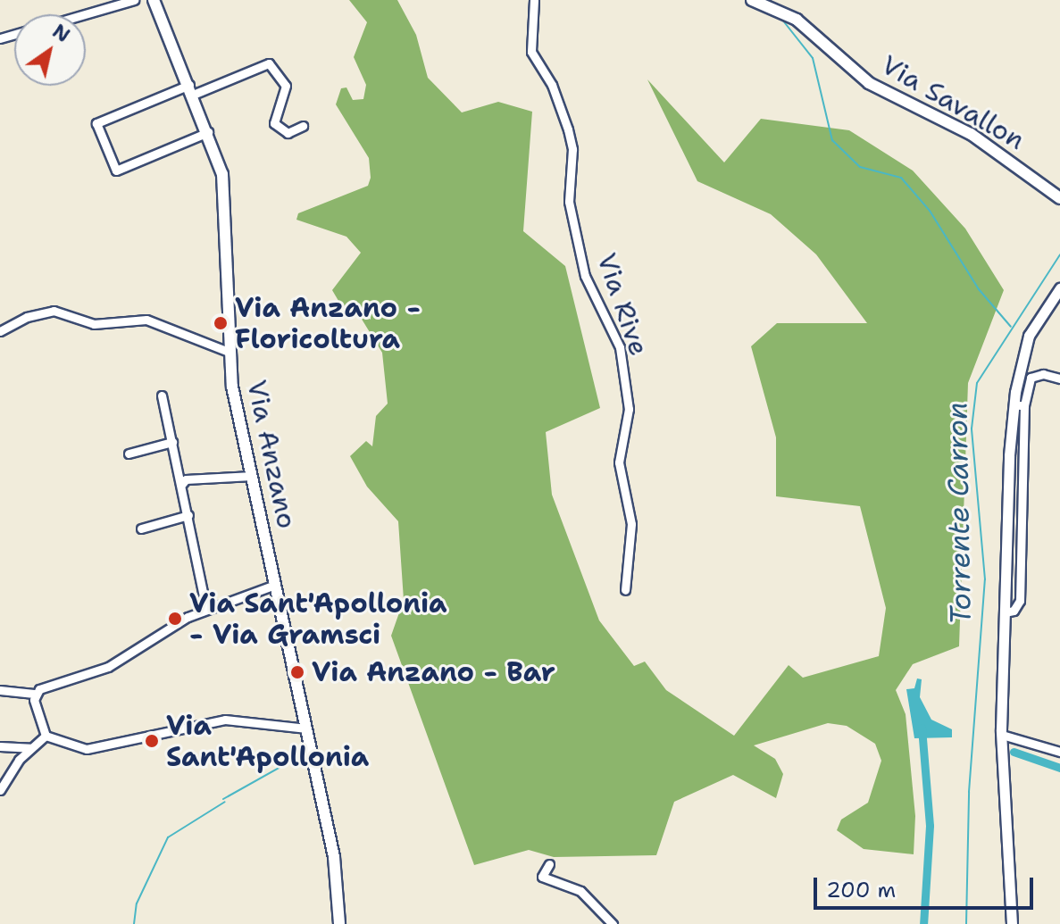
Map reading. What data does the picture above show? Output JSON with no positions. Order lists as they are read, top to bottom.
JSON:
{
  "streets": {
    "main road": ["Via Savallon", "Via Anzano"],
    "street": ["Via Rive"]
  },
  "water": ["Torrente Carron"],
  "places": [
    "Via Anzano - Floricoltura",
    "Via Sant'Apollonia - Via Gramsci",
    "Via Anzano - Bar",
    "Via Sant'Apollonia"
  ],
  "scale_bar": "200 m",
  "north": "top right"
}
